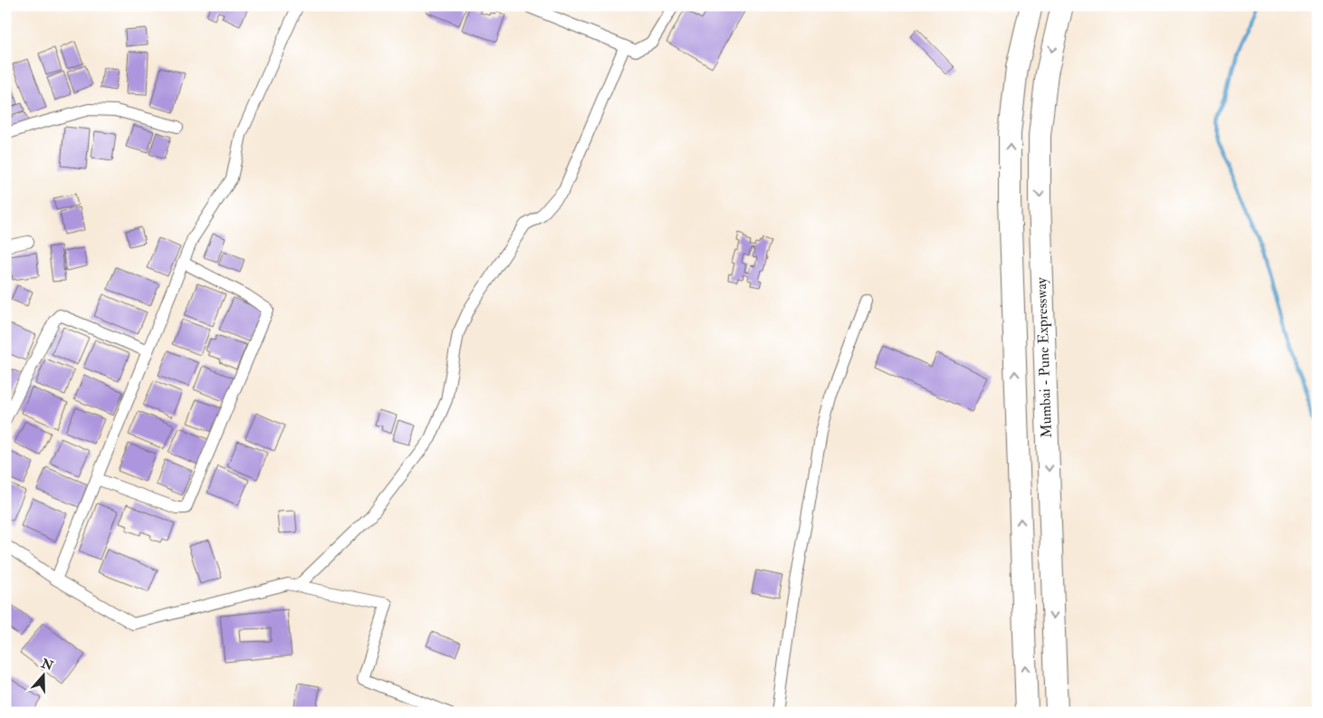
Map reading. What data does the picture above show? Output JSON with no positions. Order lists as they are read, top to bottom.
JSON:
{
  "streets": {
    "highway": ["Mumbai - Pune Expressway"]
  },
  "north": "top"
}
